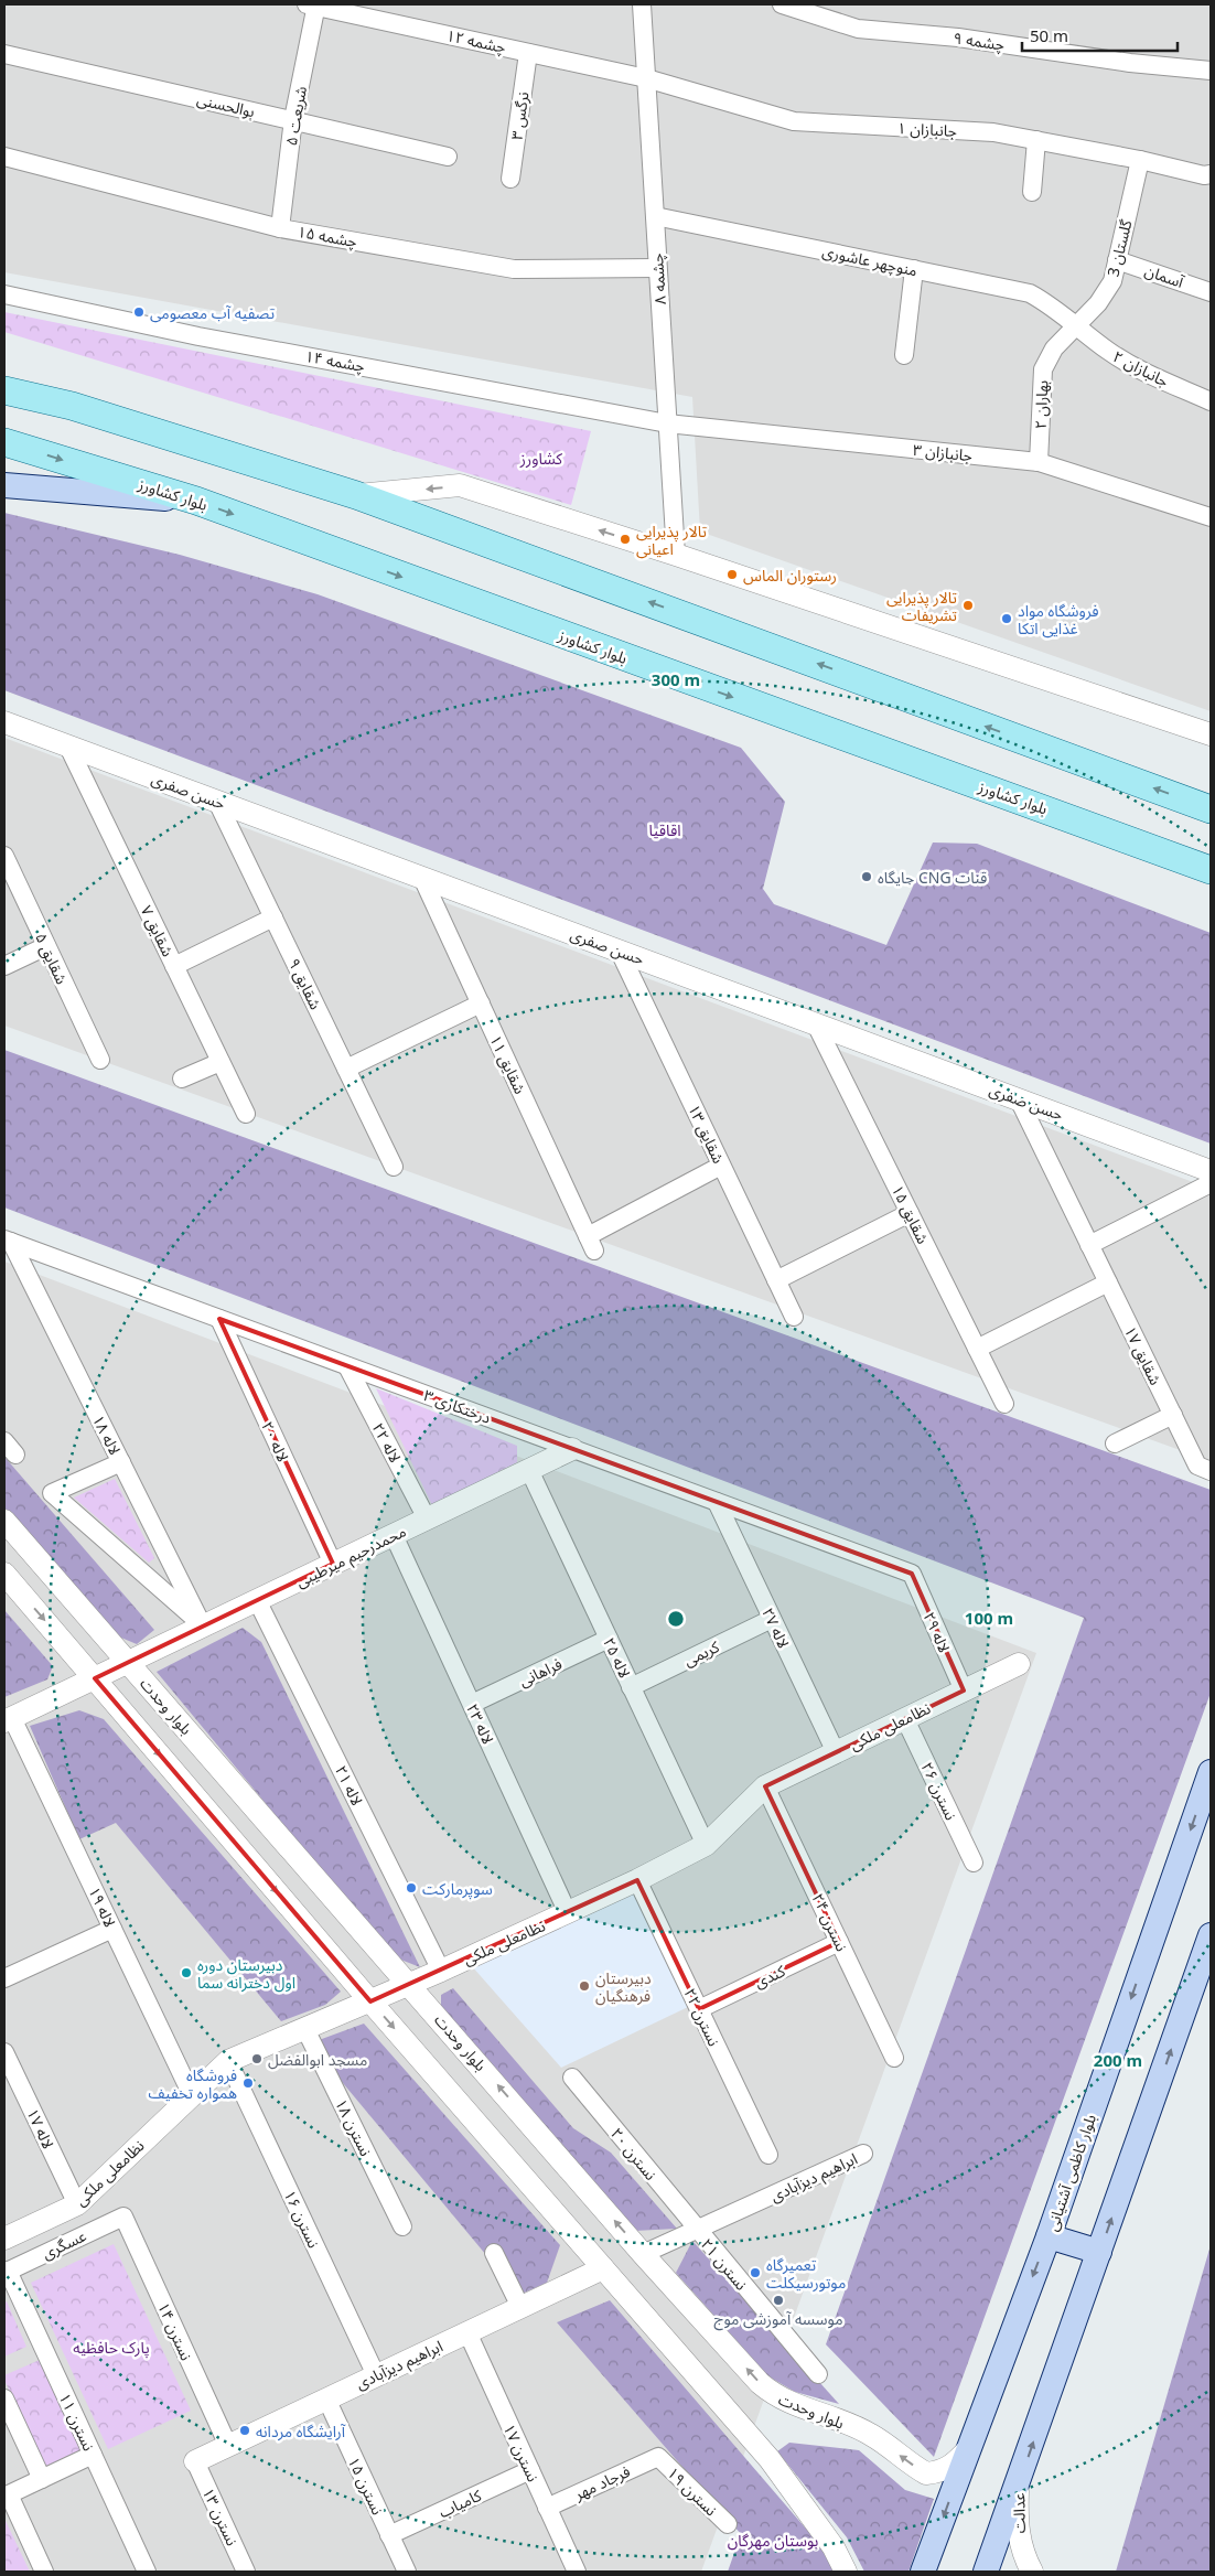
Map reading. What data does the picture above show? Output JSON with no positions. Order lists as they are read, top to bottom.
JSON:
{
  "streets": {
    "main road": ["بلوار کشاورز", "بلوار کاظمی آشتیانی"],
    "street": [
      "چشمه ۱۲",
      "چشمه ۹",
      "بوالحسنی",
      "شریعت ۵",
      "نرگس ۳",
      "جانبازان ۱",
      "چشمه ۱۵",
      "گلستان 3",
      "منوچهر عاشوری",
      "آسمان",
      "چشمه ۸",
      "چشمه ۱۴",
      "جانبازان ۲",
      "بهاران ۲",
      "جانبازان ۳",
      "حسن صفری",
      "شقایق ۷",
      "شقایق ۵",
      "شقایق ۹",
      "شقایق ۱۱",
      "شقایق ۱۳",
      "شقایق ۱۵",
      "شقایق ۱۷",
      "درختکاری ۳",
      "لاله ۱۸",
      "لاله ۲۰",
      "لاله ۲۲",
      "محمدرحیم میرطیبی",
      "لاله ۲۷",
      "لاله ۲۹",
      "کریمی",
      "لاله ۲۵",
      "فراهانی",
      "بلوار وحدت",
      "لاله ۲۳",
      "نظامعلی ملکی",
      "لاله ۲۱",
      "نسترن ۲۶",
      "لاله ۱۹",
      "نسترن ۲۴",
      "کندی",
      "نسترن ۲۲",
      "نسترن ۱۸",
      "لاله ۱۷",
      "نسترن ۲۰",
      "ابراهیم دیزآبادی",
      "نسترن ۱۶",
      "عسگری",
      "نسترن ۲۱",
      "نسترن ۱۴",
      "نسترن ۱۱",
      "نسترن ۱۷",
      "فرجاد مهر",
      "نسترن ۱۵",
      "نسترن ۱۹",
      "کامیاب",
      "عدالت",
      "نسترن ۱۳"
    ]
  },
  "crossings": [
    ["چشمه ۱۲", "شریعت ۵"],
    ["چشمه ۱۲", "نرگس ۳"],
    ["چشمه ۱۲", "جانبازان ۱"],
    ["چشمه ۱۲", "چشمه ۸"],
    ["بوالحسنی", "شریعت ۵"],
    ["شریعت ۵", "چشمه ۱۵"],
    ["جانبازان ۱", "گلستان 3"],
    ["جانبازان ۱", "چشمه ۸"],
    ["چشمه ۱۵", "چشمه ۸"],
    ["گلستان 3", "منوچهر عاشوری"],
    ["گلستان 3", "آسمان"],
    ["گلستان 3", "جانبازان ۲"],
    ["گلستان 3", "بهاران ۲"],
    ["منوچهر عاشوری", "چشمه ۸"],
    ["منوچهر عاشوری", "جانبازان ۲"],
    ["منوچهر عاشوری", "بهاران ۲"],
    ["چشمه ۸", "چشمه ۱۴"],
    ["چشمه ۸", "جانبازان ۳"],
    ["چشمه ۱۴", "جانبازان ۳"],
    ["جانبازان ۲", "بهاران ۲"],
    ["بهاران ۲", "جانبازان ۳"],
    ["حسن صفری", "شقایق ۷"],
    ["حسن صفری", "شقایق ۹"],
    ["حسن صفری", "شقایق ۱۱"],
    ["حسن صفری", "شقایق ۱۳"],
    ["حسن صفری", "شقایق ۱۵"],
    ["حسن صفری", "شقایق ۱۷"],
    ["شقایق ۱۱", "شقایق ۱۳"],
    ["درختکاری ۳", "لاله ۱۸"],
    ["درختکاری ۳", "لاله ۲۰"],
    ["درختکاری ۳", "لاله ۲۲"],
    ["درختکاری ۳", "محمدرحیم میرطیبی"],
    ["درختکاری ۳", "لاله ۲۷"],
    ["درختکاری ۳", "لاله ۲۹"],
    ["لاله ۱۸", "محمدرحیم میرطیبی"],
    ["لاله ۲۰", "محمدرحیم میرطیبی"],
    ["لاله ۲۲", "محمدرحیم میرطیبی"],
    ["محمدرحیم میرطیبی", "لاله ۲۵"],
    ["محمدرحیم میرطیبی", "بلوار وحدت"],
    ["محمدرحیم میرطیبی", "لاله ۲۳"],
    ["محمدرحیم میرطیبی", "لاله ۲۱"],
    ["محمدرحیم میرطیبی", "لاله ۱۹"],
    ["لاله ۲۷", "کریمی"],
    ["لاله ۲۷", "نظامعلی ملکی"],
    ["لاله ۲۹", "نظامعلی ملکی"],
    ["کریمی", "لاله ۲۵"],
    ["لاله ۲۵", "فراهانی"],
    ["لاله ۲۵", "نظامعلی ملکی"],
    ["فراهانی", "لاله ۲۳"],
    ["بلوار وحدت", "نظامعلی ملکی"],
    ["بلوار وحدت", "بلوار کاظمی آشتیانی"],
    ["بلوار وحدت", "ابراهیم دیزآبادی"],
    ["لاله ۲۳", "نظامعلی ملکی"],
    ["نظامعلی ملکی", "لاله ۲۱"],
    ["نظامعلی ملکی", "نسترن ۲۶"],
    ["نظامعلی ملکی", "لاله ۱۹"],
    ["نظامعلی ملکی", "نسترن ۲۴"],
    ["نظامعلی ملکی", "نسترن ۲۲"],
    ["نظامعلی ملکی", "نسترن ۱۸"],
    ["نظامعلی ملکی", "لاله ۱۷"],
    ["نظامعلی ملکی", "نسترن ۱۶"],
    ["نسترن ۲۴", "کندی"],
    ["کندی", "نسترن ۲۲"],
    ["نسترن ۲۰", "ابراهیم دیزآبادی"],
    ["نسترن ۲۰", "نسترن ۲۱"],
    ["ابراهیم دیزآبادی", "نسترن ۱۶"],
    ["ابراهیم دیزآبادی", "نسترن ۲۱"],
    ["ابراهیم دیزآبادی", "نسترن ۱۴"],
    ["ابراهیم دیزآبادی", "نسترن ۱۷"],
    ["ابراهیم دیزآبادی", "نسترن ۱۵"],
    ["ابراهیم دیزآبادی", "نسترن ۱۳"],
    ["عسگری", "نسترن ۱۴"],
    ["عسگری", "نسترن ۱۱"],
    ["نسترن ۱۷", "فرجاد مهر"],
    ["نسترن ۱۷", "کامیاب"],
    ["فرجاد مهر", "نسترن ۱۹"],
    ["نسترن ۱۵", "کامیاب"]
  ],
  "parks": [
    "کشاورز",
    "اقاقیا",
    "پارک حافظیه",
    "بوستان مهرگان"
  ],
  "places": [
    "تصفیه آب معصومی",
    "تالار پذیرایی اعیانی",
    "رستوران الماس",
    "تالار پذیرایی تشریفات",
    "فروشگاه مواد غذایی اتکا",
    "جایگاه CNG قنات",
    "سوپرمارکت",
    "دبیرستان دوره اول دخترانه سما",
    "دبیرستان فرهنگیان",
    "مسجد ابوالفضل",
    "فروشگاه همواره تخفیف",
    "تعمیرگاه موتورسیکلت",
    "موسسه آموزشی موج",
    "آرایشگاه مردانه"
  ],
  "scale_bar": "50 m",
  "rings": ["300 m", "100 m", "200 m"]
}
